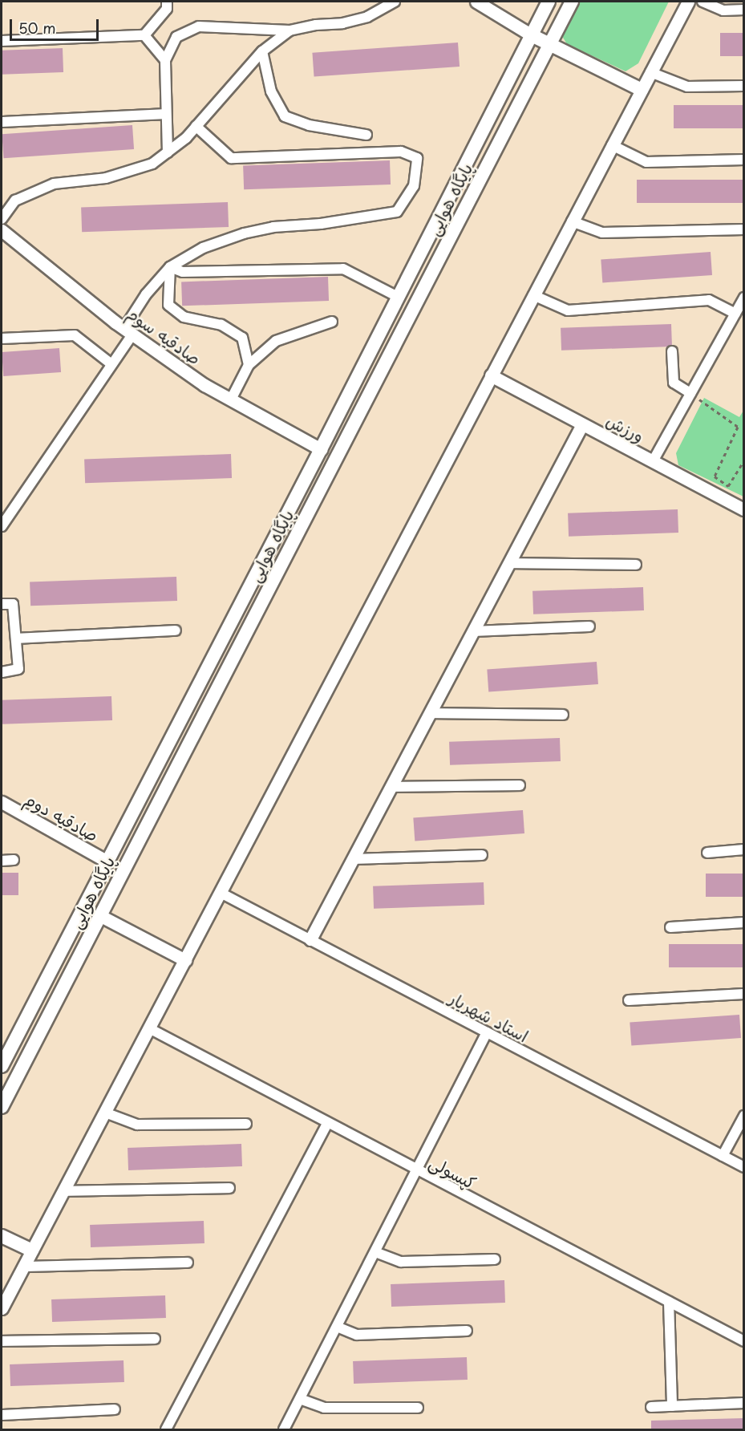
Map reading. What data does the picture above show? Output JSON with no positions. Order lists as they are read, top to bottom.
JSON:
{
  "streets": {
    "main road": ["پایگاه هوایی"],
    "street": [
      "صادقیه سوم",
      "ورزش",
      "صادقیه دوم",
      "استاد شهریار",
      "کپسولی"
    ]
  },
  "crossings": [
    ["پایگاه هوایی", "صادقیه سوم"],
    ["پایگاه هوایی", "صادقیه دوم"]
  ],
  "scale_bar": "50 m"
}
